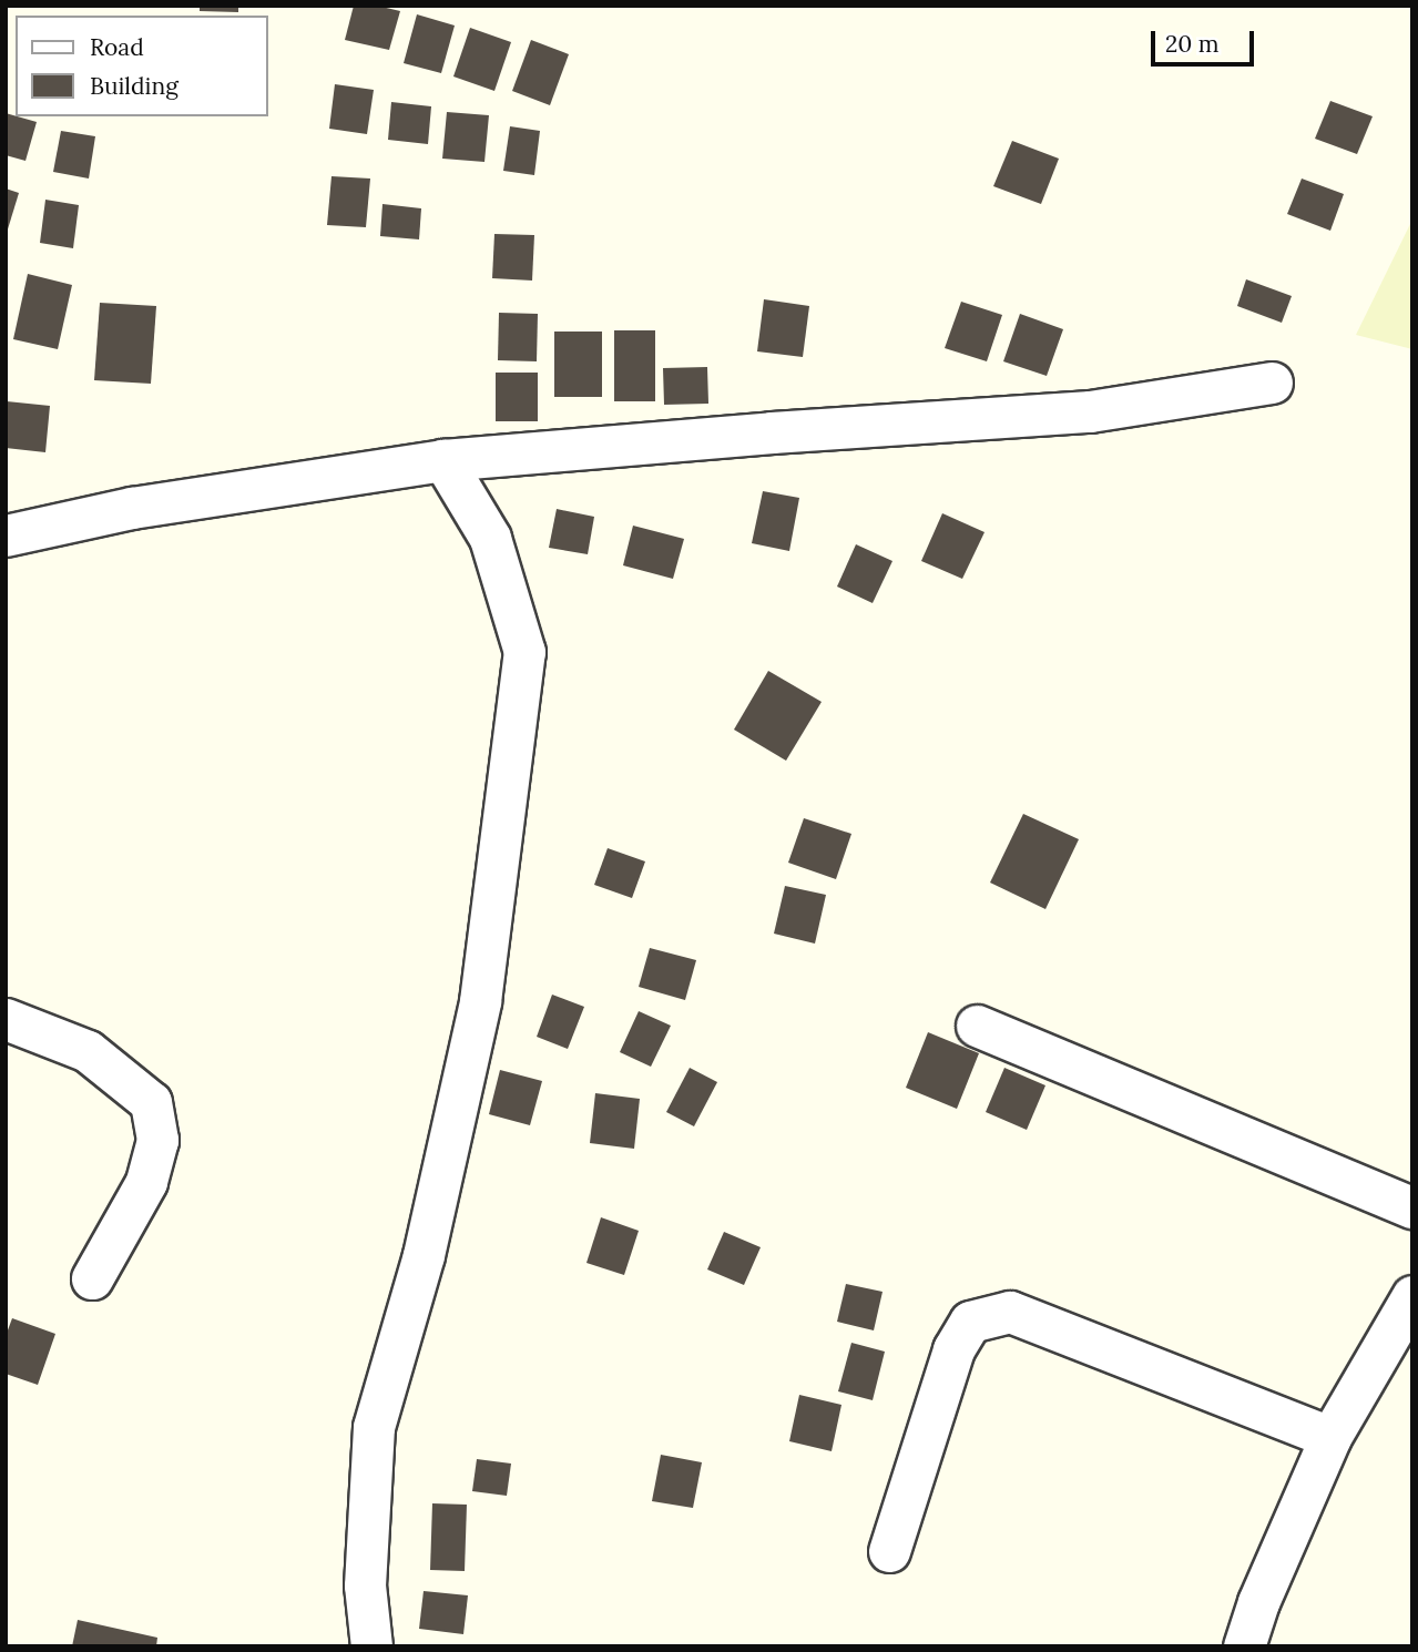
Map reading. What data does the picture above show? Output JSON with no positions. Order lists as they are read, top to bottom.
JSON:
{
  "legend": ["Road", "Building"],
  "scale_bar": "20 m"
}
